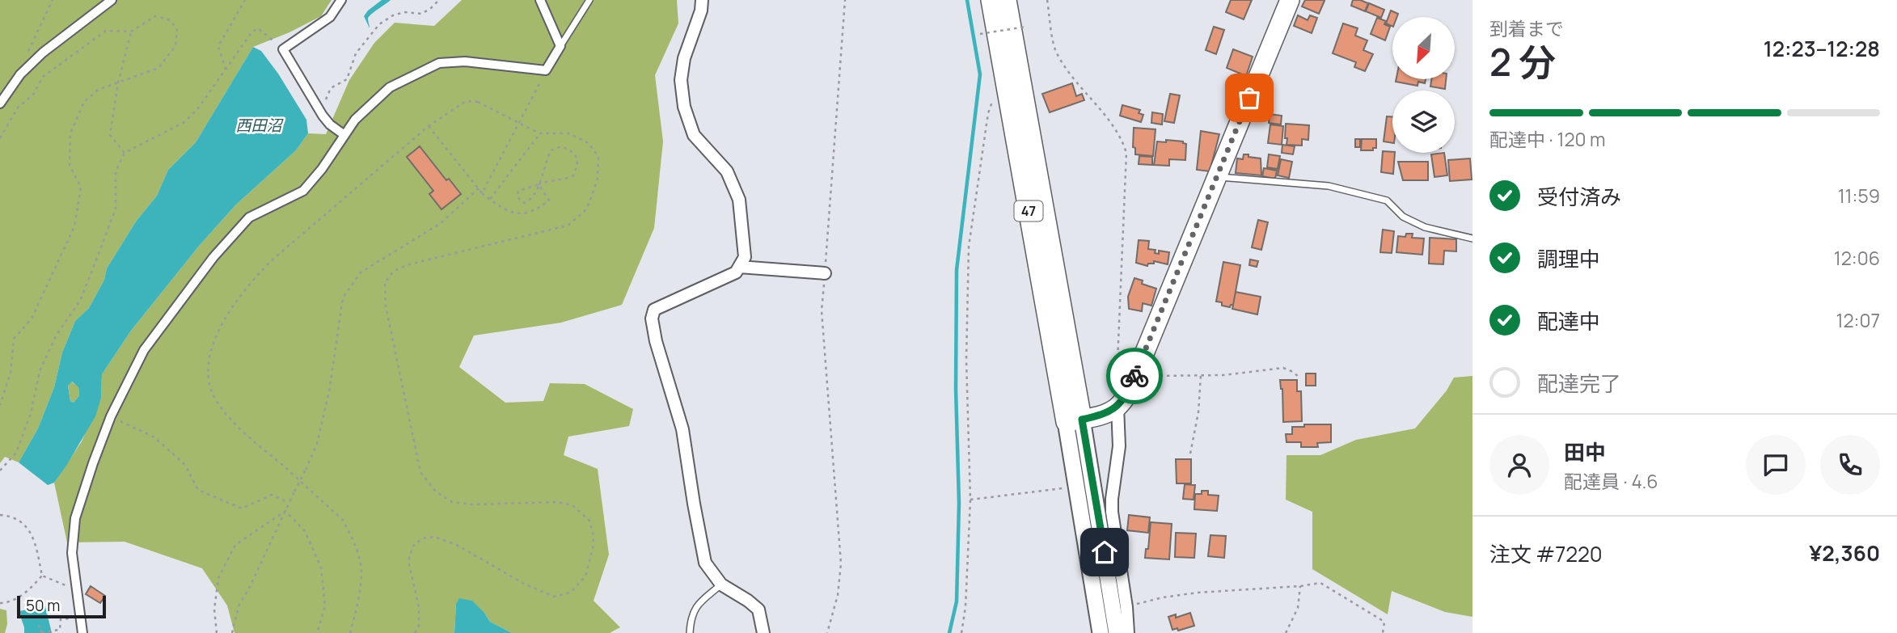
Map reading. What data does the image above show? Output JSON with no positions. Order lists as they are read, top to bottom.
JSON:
{
  "streets": {
    "main road": ["47"]
  },
  "water": ["西田沼"],
  "scale_bar": "50 m",
  "north": "bottom left",
  "page": {
    "heading": ["2 分", "到着まで", "12:23–12:28"],
    "panel": [
      "田中",
      "配達員 · 4.6",
      "注文 #7220",
      "¥2,360"
    ],
    "bar": "配達中 · 120 m",
    "list": [
      ["受付済み", "11:59"],
      ["調理中", "12:06"],
      ["配達中", "12:07"],
      "配達完了"
    ],
    "scale": "50 m"
  }
}
